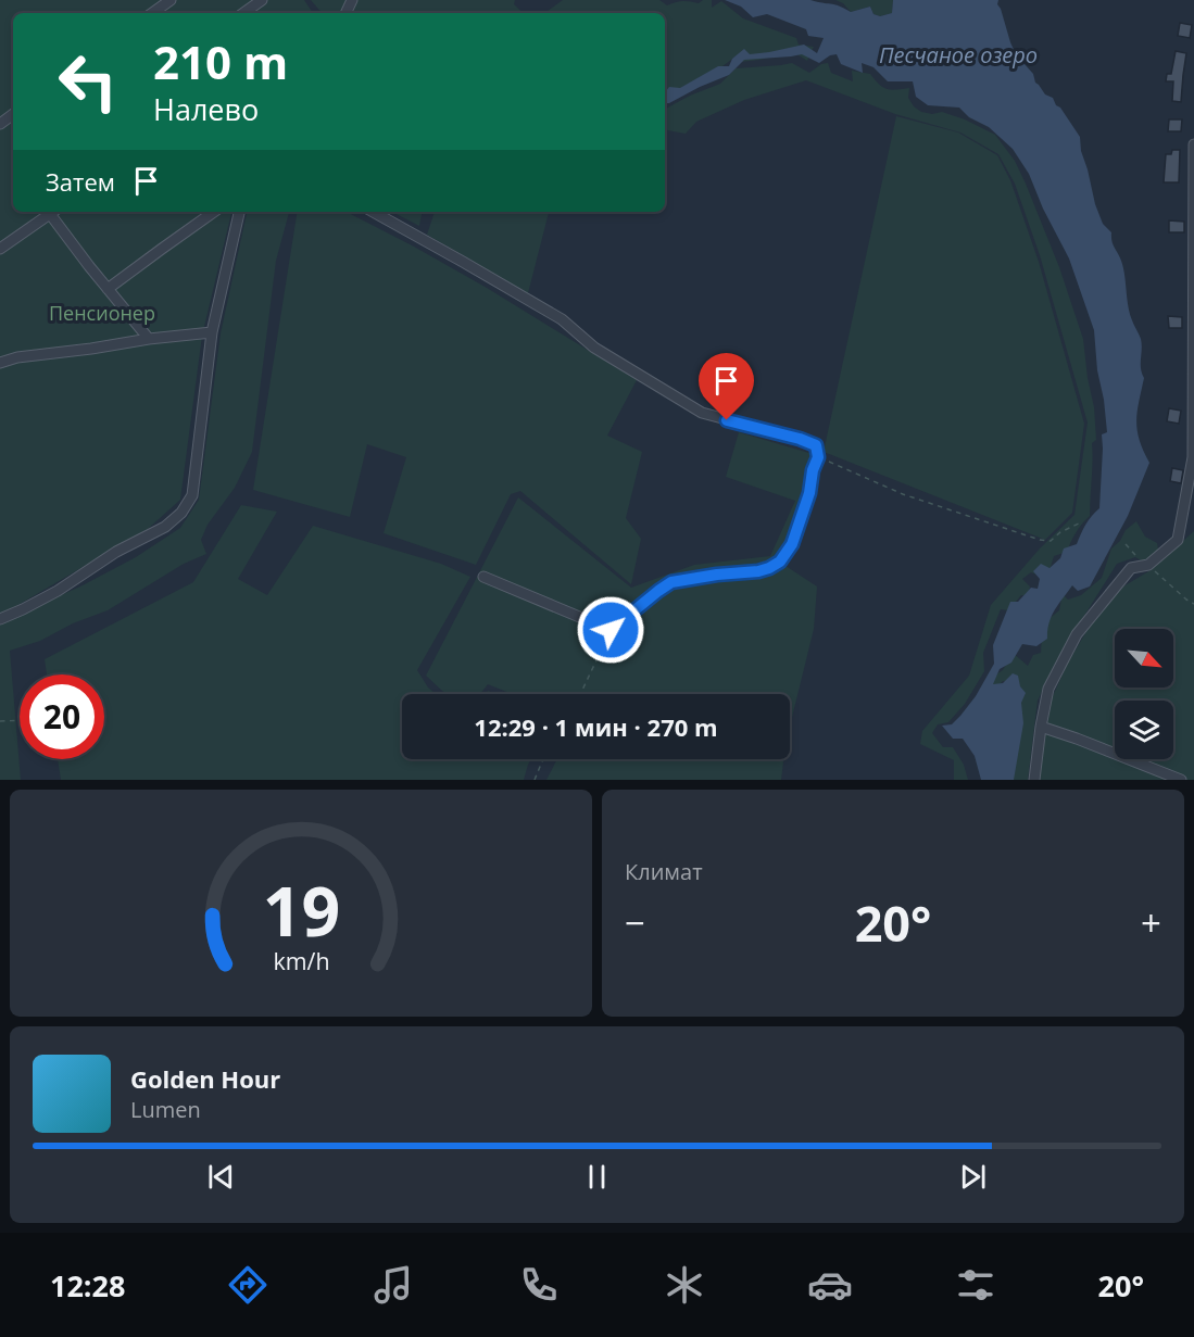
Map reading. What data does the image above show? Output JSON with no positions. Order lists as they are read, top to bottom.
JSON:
{
  "water": ["Песчаное озеро"],
  "parks": ["Пенсионер"],
  "north": "bottom right",
  "page": {
    "turn": ["210 m", "Налево"],
    "then": "Затем",
    "limit": "20",
    "trip": "12:29 · 1 мин · 270 m",
    "tile": "Климат",
    "heat": ["−", "20°", "+"],
    "song": ["Golden Hour", "Lumen"],
    "tabs": ["12:28", "20°"],
    "gauge": ["19", "km/h"]
  }
}
